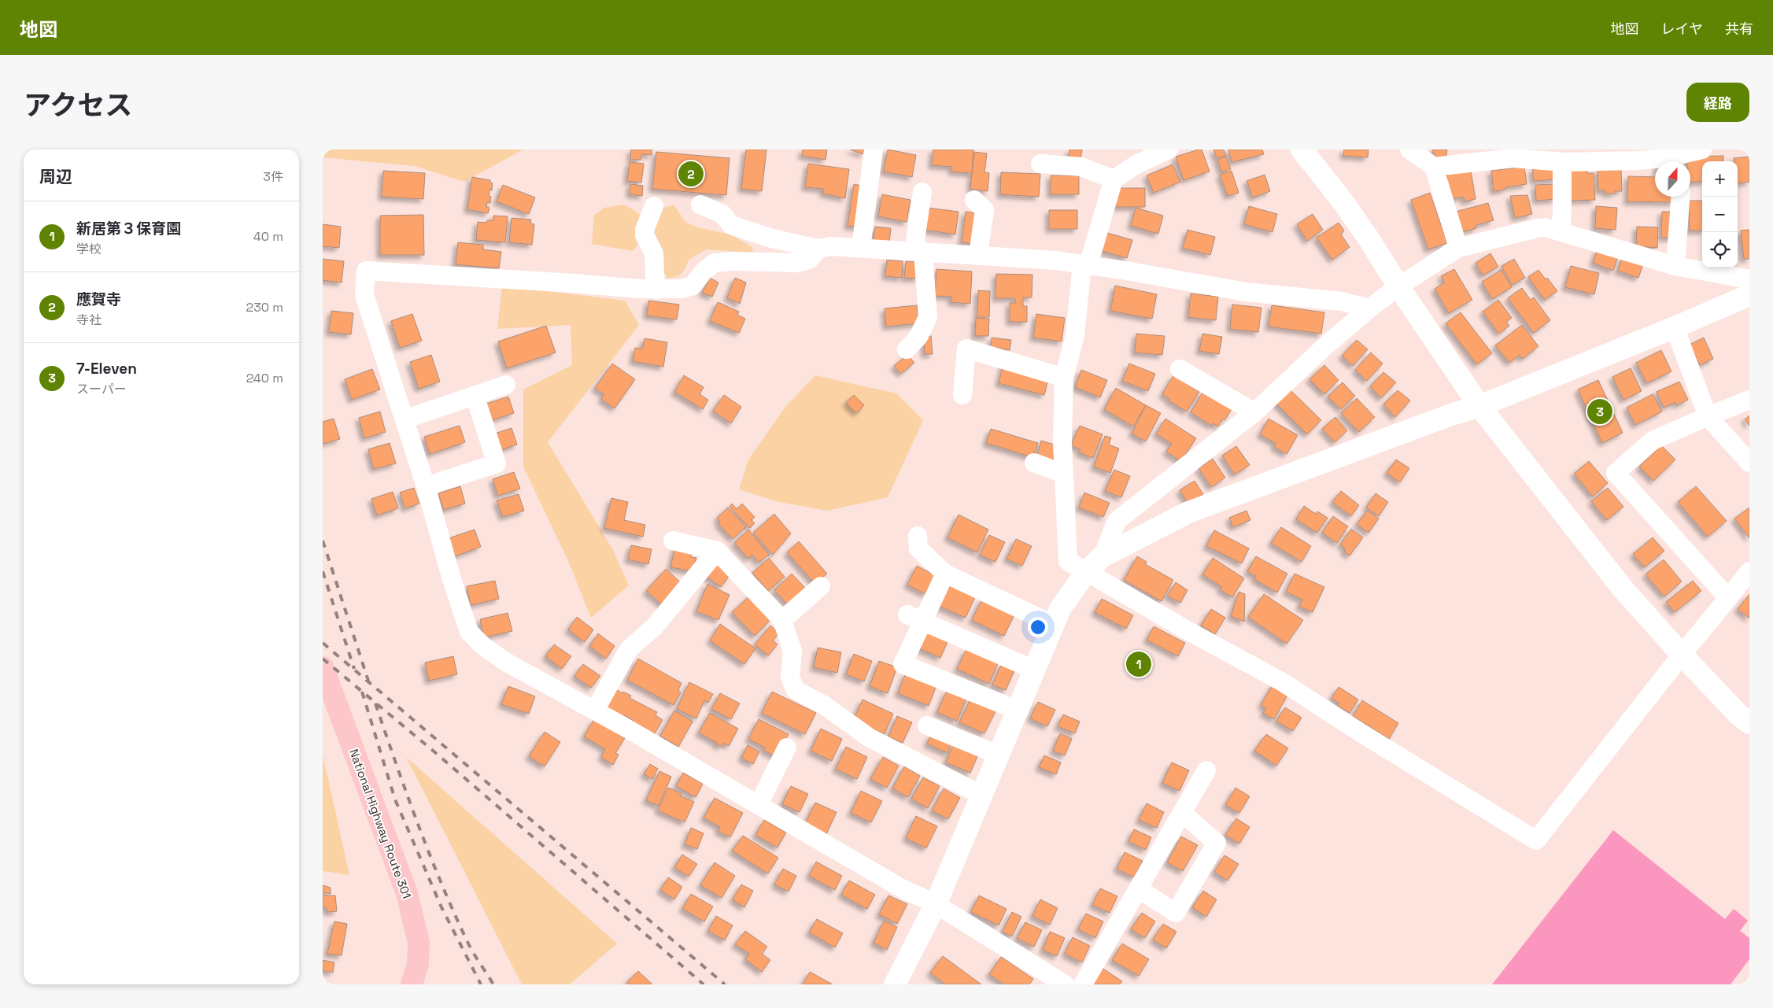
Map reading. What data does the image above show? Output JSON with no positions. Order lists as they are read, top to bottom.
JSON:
{
  "streets": {
    "highway": ["National Highway Route 301"]
  },
  "north": "top",
  "page": {
    "header": "地図",
    "nav": ["地図", "レイヤ", "共有"],
    "title": "アクセス",
    "buttons": "経路",
    "heading": ["周辺", "3件"],
    "pins": ["2", "3", "1"],
    "map_buttons": ["+", "−"],
    "list": [
      {
        "mark": "1",
        "name": "新居第３保育園",
        "note": "学校",
        "value": "40 m"
      },
      {
        "mark": "2",
        "name": "應賀寺",
        "note": "寺社",
        "value": "230 m"
      },
      {
        "mark": "3",
        "name": "7-Eleven",
        "note": "スーパー",
        "value": "240 m"
      }
    ]
  }
}
